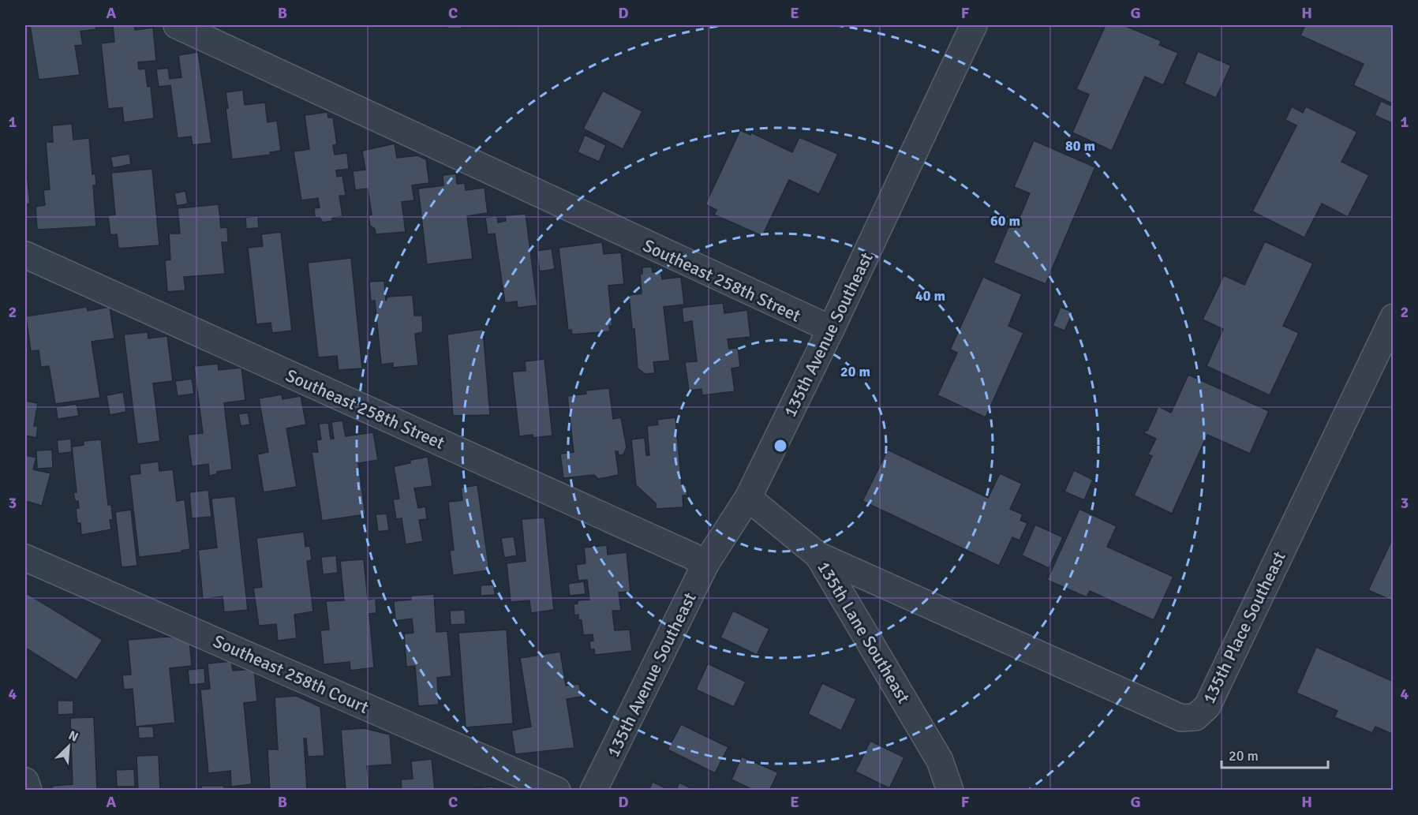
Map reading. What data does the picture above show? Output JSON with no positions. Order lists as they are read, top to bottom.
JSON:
{
  "streets": {
    "street": [
      "Southeast 258th Street",
      "135th Avenue Southeast",
      "135th Place Southeast",
      "135th Lane Southeast",
      "Southeast 258th Court"
    ]
  },
  "crossings": [
    ["Southeast 258th Street", "135th Avenue Southeast"],
    ["135th Avenue Southeast", "135th Lane Southeast"],
    ["135th Place Southeast", "135th Lane Southeast"]
  ],
  "scale_bar": "20 m",
  "north": "top right",
  "grid": {
    "columns": [
      "A",
      "B",
      "C",
      "D",
      "E",
      "F",
      "G",
      "H"
    ],
    "rows": [
      "1",
      "2",
      "3",
      "4"
    ]
  },
  "rings": [
    "80 m",
    "60 m",
    "40 m",
    "20 m"
  ]
}
